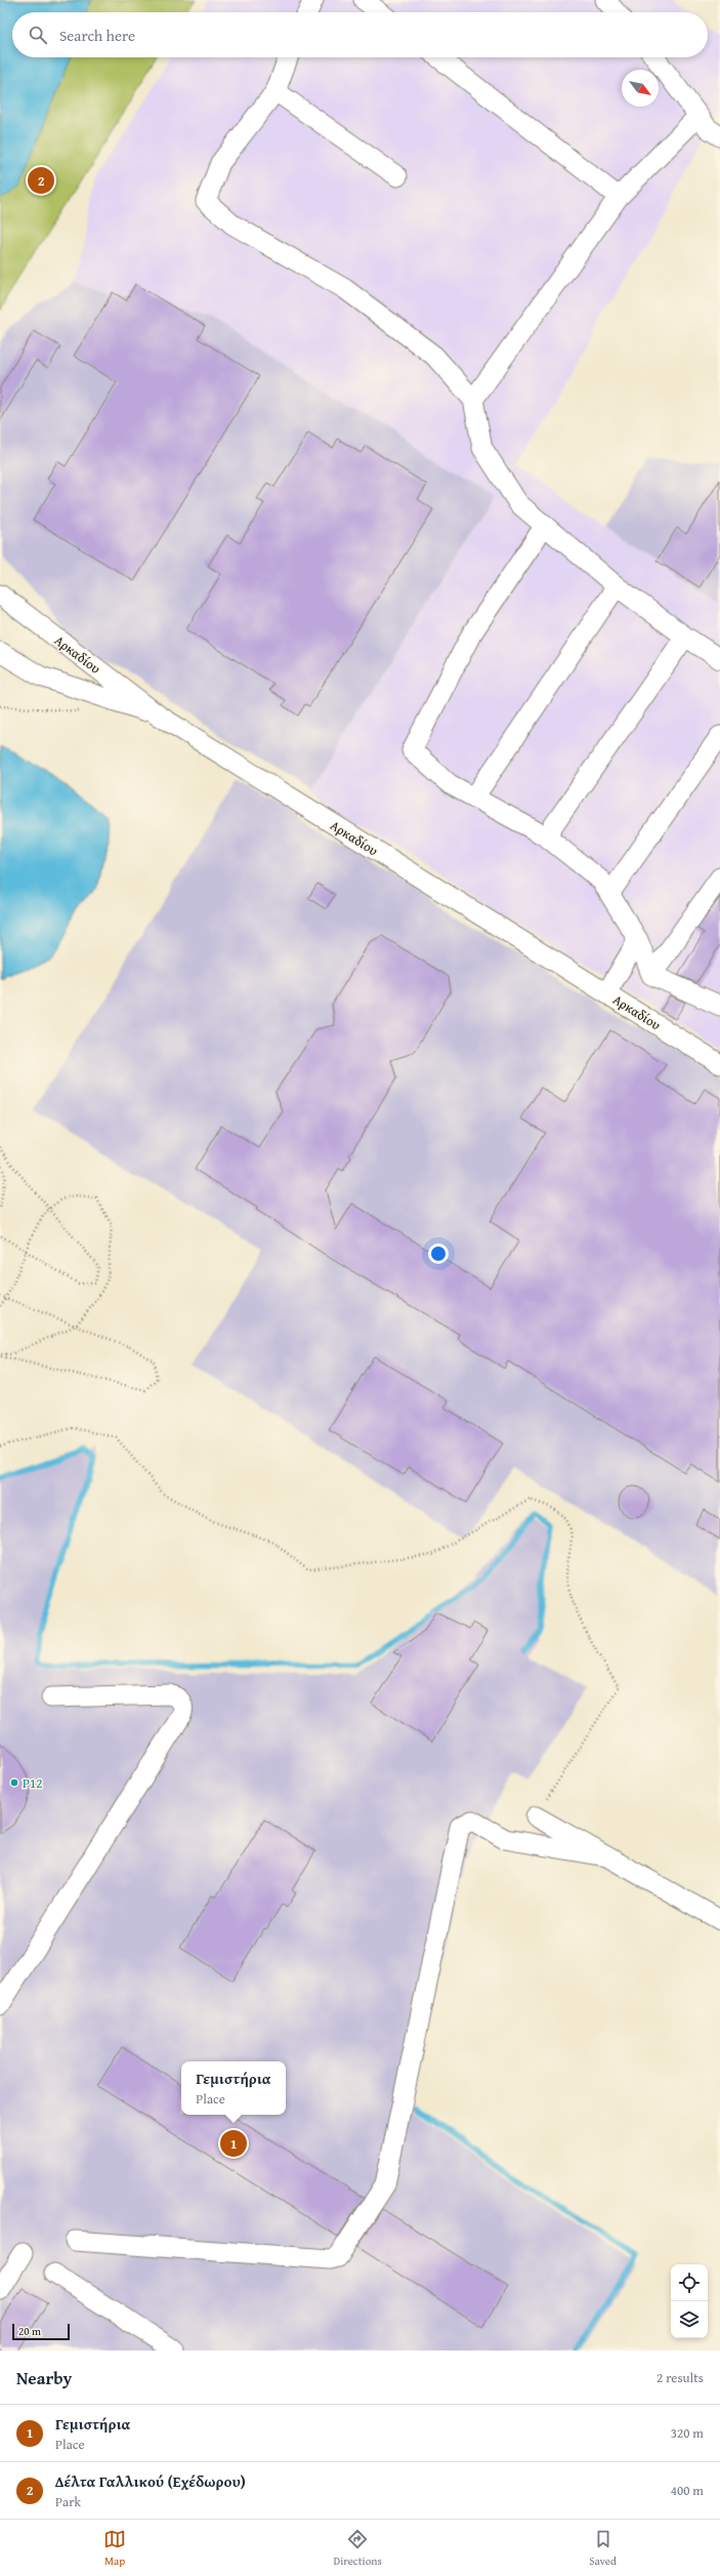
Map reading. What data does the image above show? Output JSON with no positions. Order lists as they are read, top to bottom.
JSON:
{
  "streets": {
    "street": ["Αρκαδίου"]
  },
  "places": ["P12"],
  "scale_bar": "20 m",
  "north": "bottom right",
  "page": {
    "search": "Search here",
    "pins": ["2", "1"],
    "popup": ["Γεμιστήρια", "Place"],
    "scale": "20 m",
    "heading": ["Nearby", "2 results"],
    "list": [
      {
        "mark": "1",
        "name": "Γεμιστήρια",
        "note": "Place",
        "value": "320 m"
      },
      {
        "mark": "2",
        "name": "Δέλτα Γαλλικού (Εχέδωρου)",
        "note": "Park",
        "value": "400 m"
      }
    ],
    "nav": ["Map", "Directions", "Saved"]
  }
}
